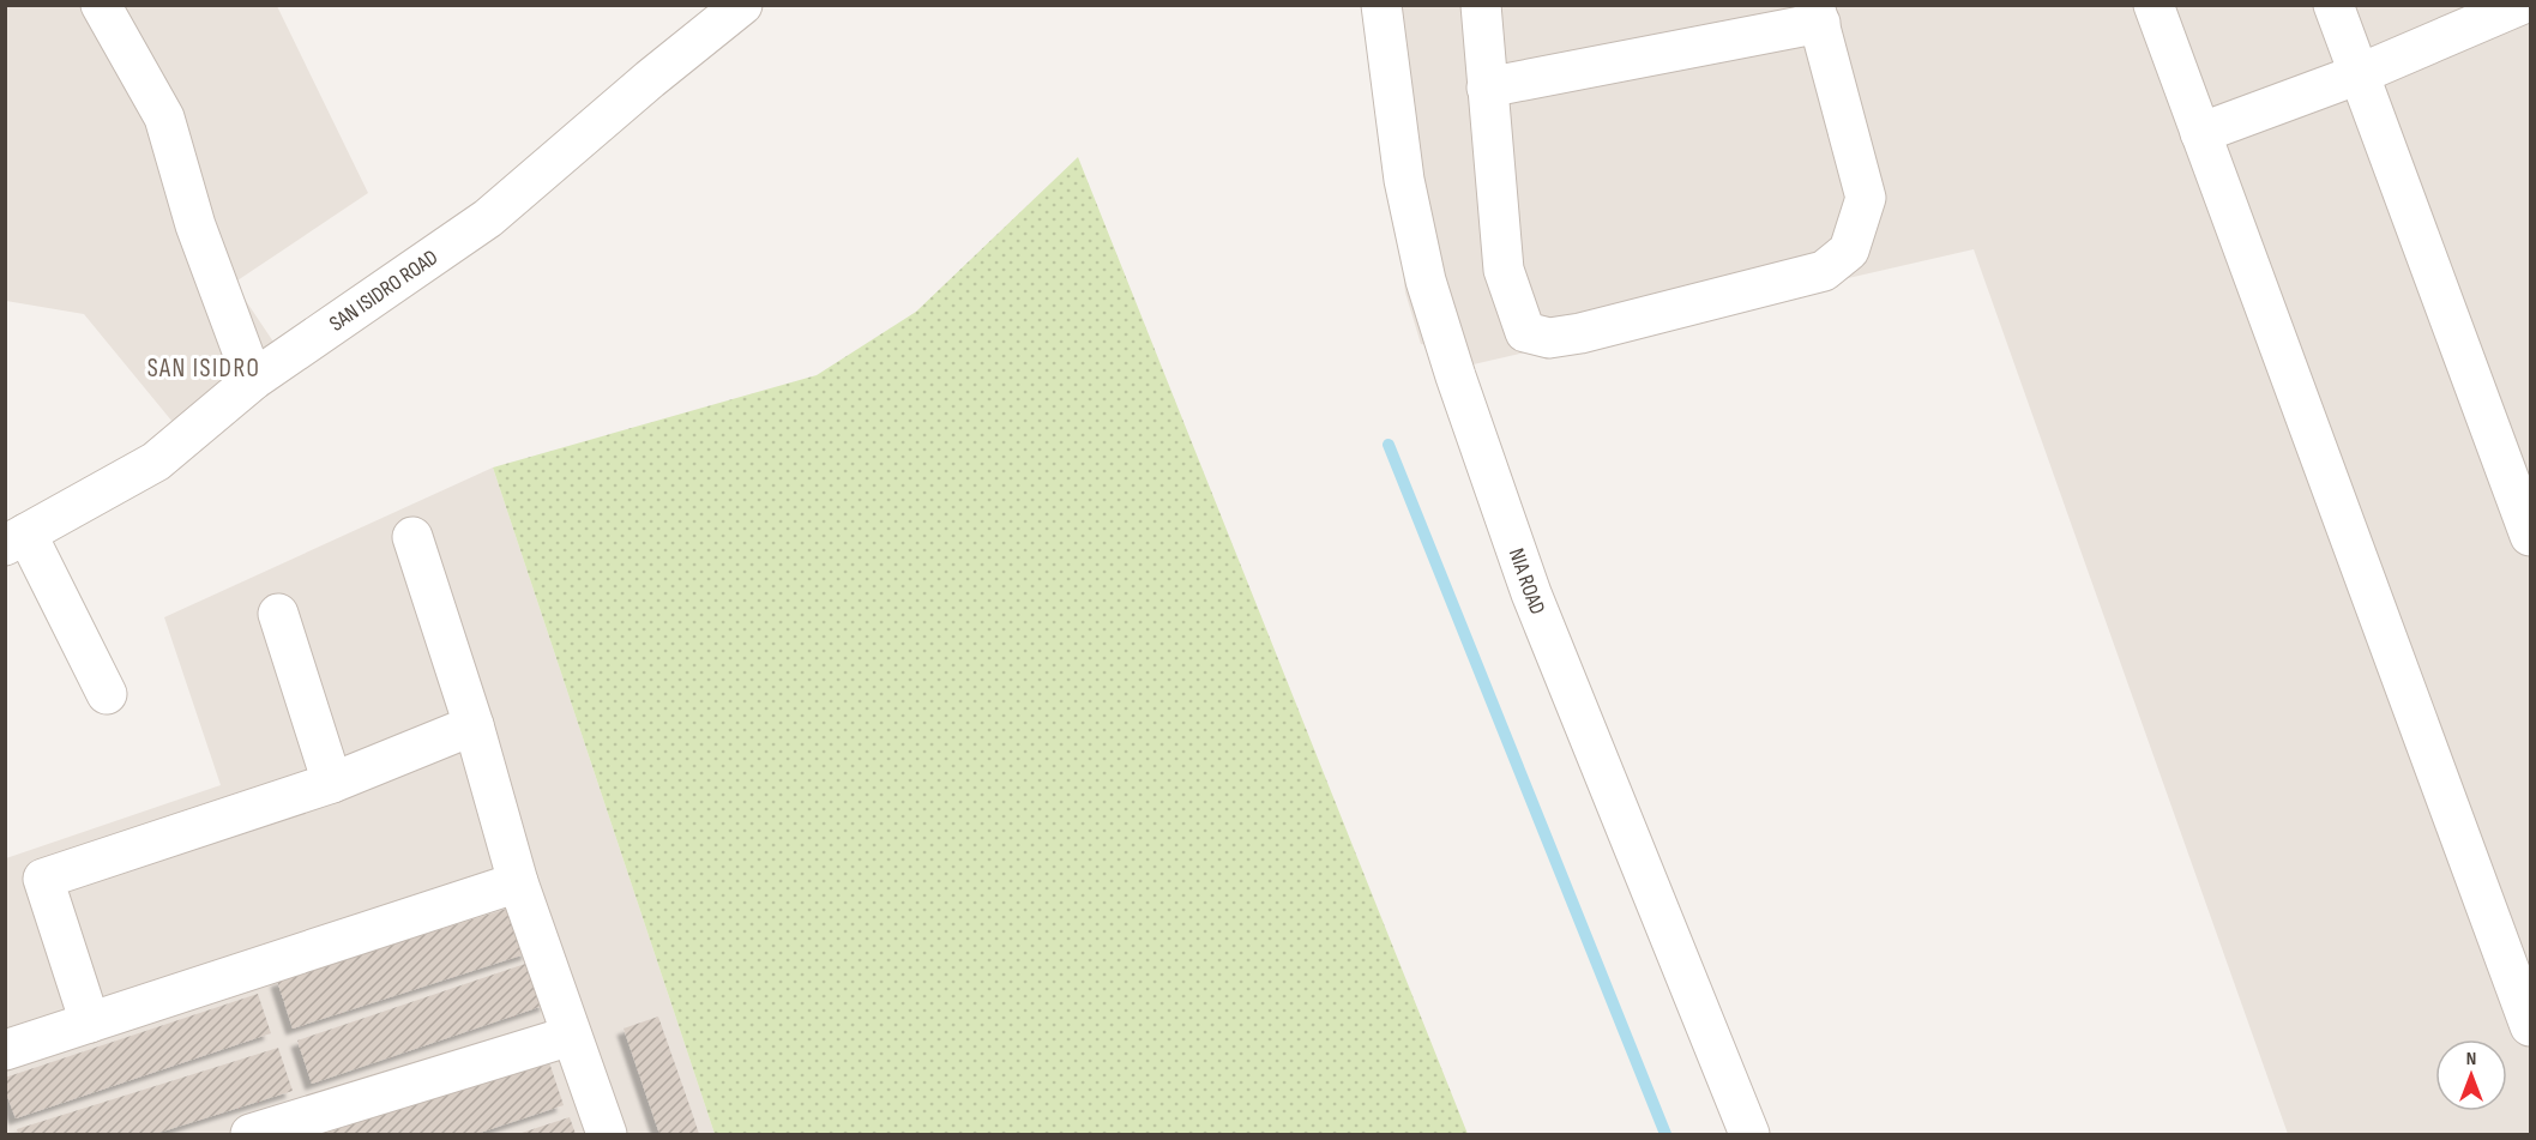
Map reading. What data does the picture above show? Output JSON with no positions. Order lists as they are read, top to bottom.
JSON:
{
  "streets": {
    "street": ["SAN ISIDRO ROAD", "NIA ROAD"]
  },
  "districts": ["SAN ISIDRO"],
  "north": "top"
}
